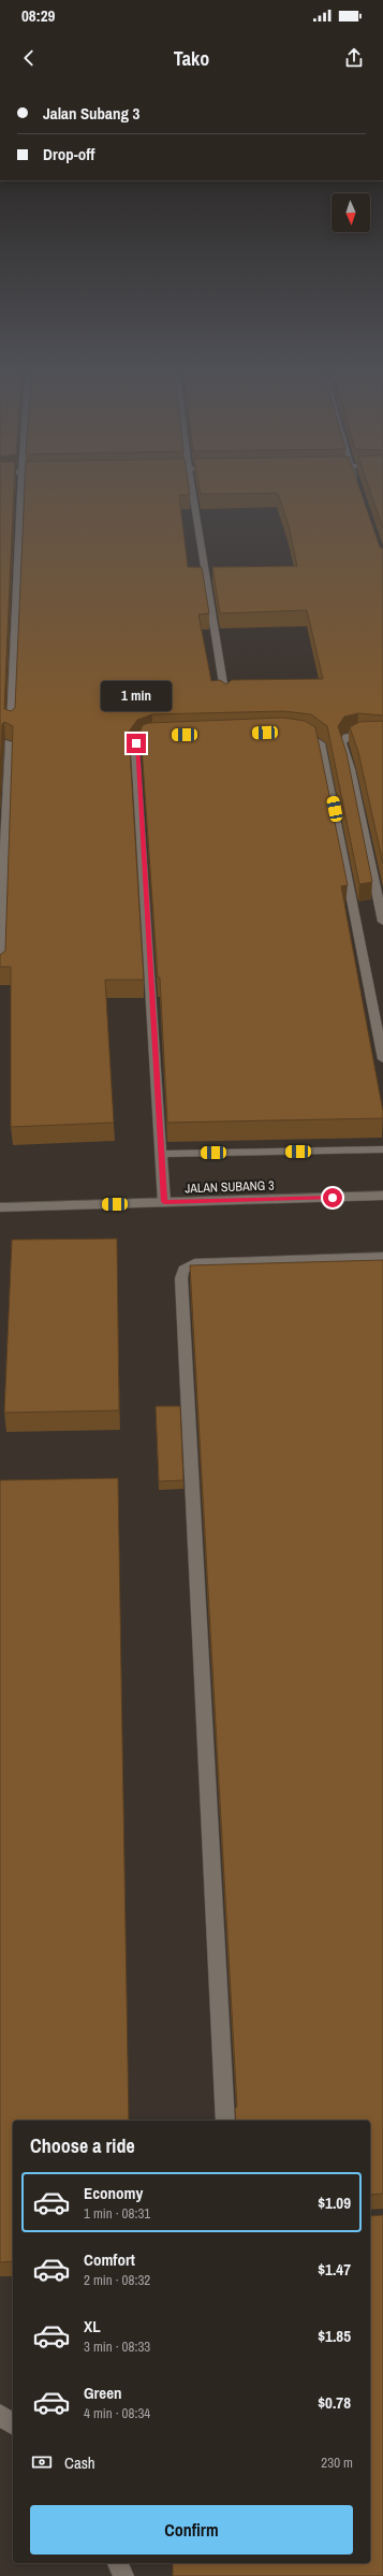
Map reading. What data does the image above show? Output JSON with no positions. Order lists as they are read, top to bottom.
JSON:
{
  "streets": {
    "street": ["JALAN SUBANG 3"]
  },
  "north": "bottom",
  "page": {
    "status": "08:29",
    "header": "Tako",
    "banner": ["Jalan Subang 3", "Drop-off"],
    "bubble": "1 min",
    "heading": "Choose a ride",
    "list": [
      {
        "name": "Economy",
        "note": "1 min · 08:31",
        "value": "$1.09"
      },
      {
        "name": "Comfort",
        "note": "2 min · 08:32",
        "value": "$1.47"
      },
      {
        "name": "XL",
        "note": "3 min · 08:33",
        "value": "$1.85"
      },
      {
        "name": "Green",
        "note": "4 min · 08:34",
        "value": "$0.78"
      }
    ],
    "pay": ["Cash", "230 m"],
    "buttons": "Confirm"
  }
}
